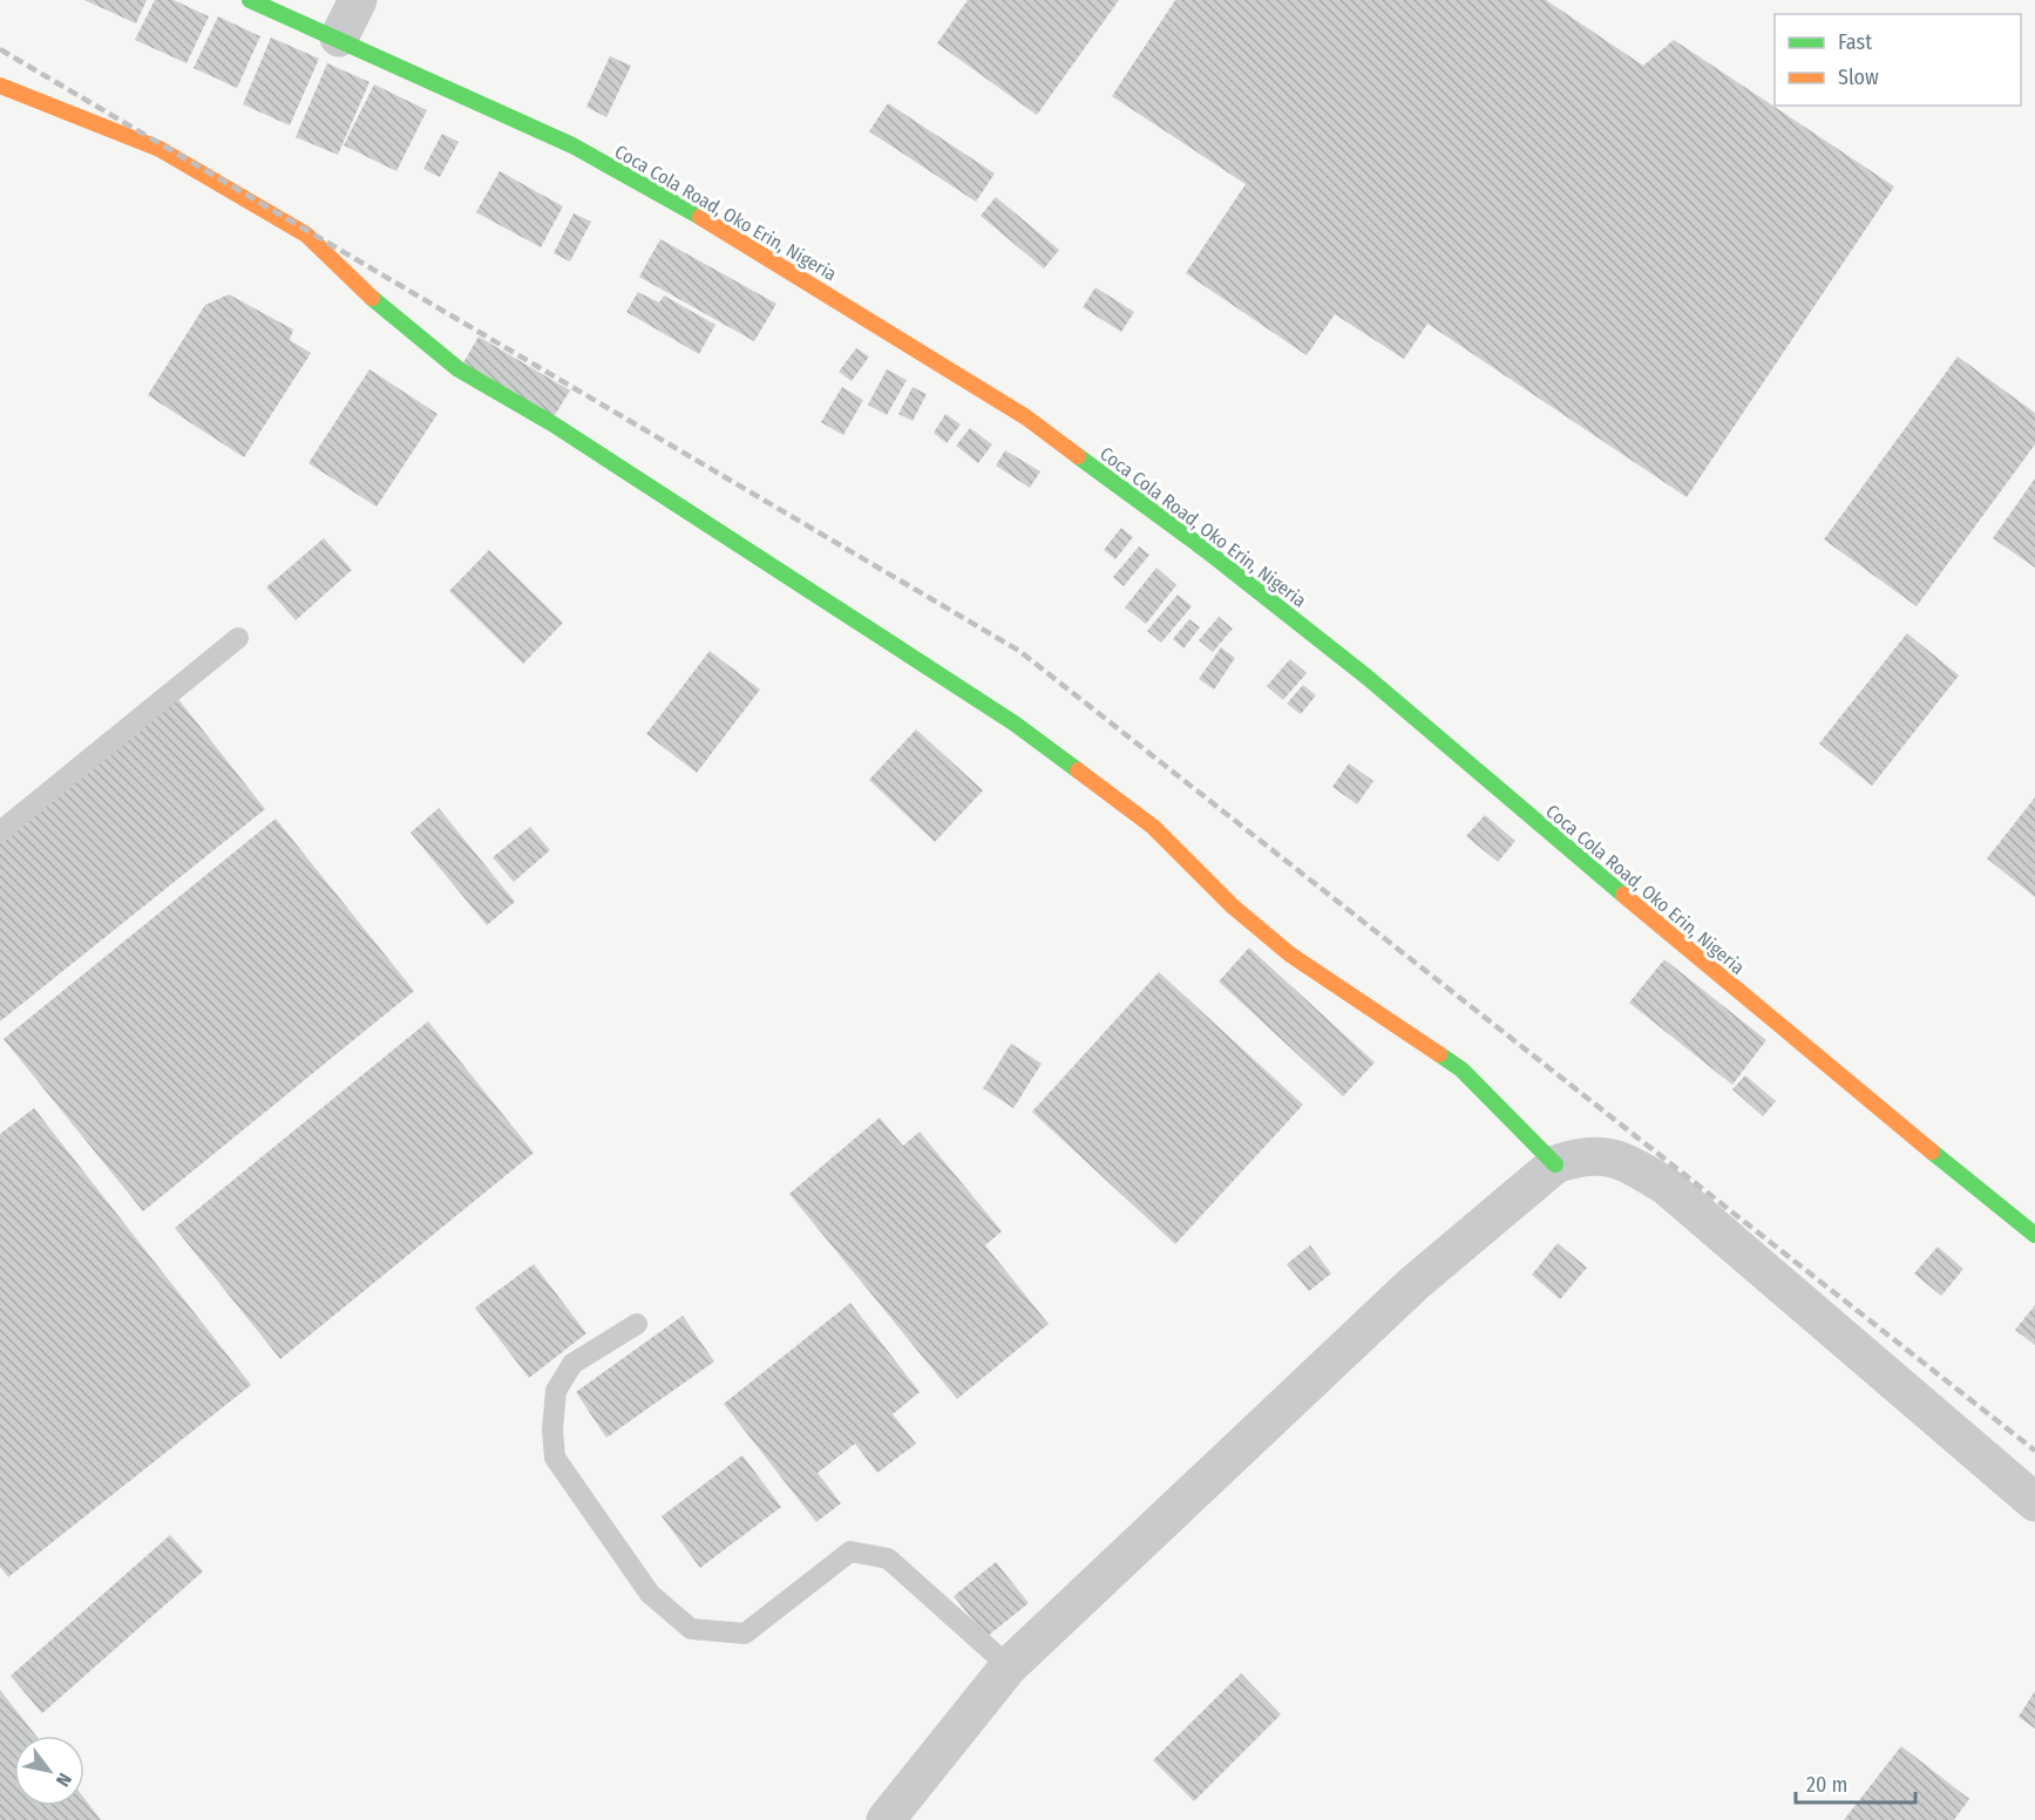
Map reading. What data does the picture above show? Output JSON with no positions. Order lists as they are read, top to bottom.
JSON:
{
  "streets": {
    "street": ["Coca Cola Road, Oko Erin, Nigeria"]
  },
  "legend": ["Fast", "Slow"],
  "scale_bar": "20 m",
  "north": "bottom right"
}
